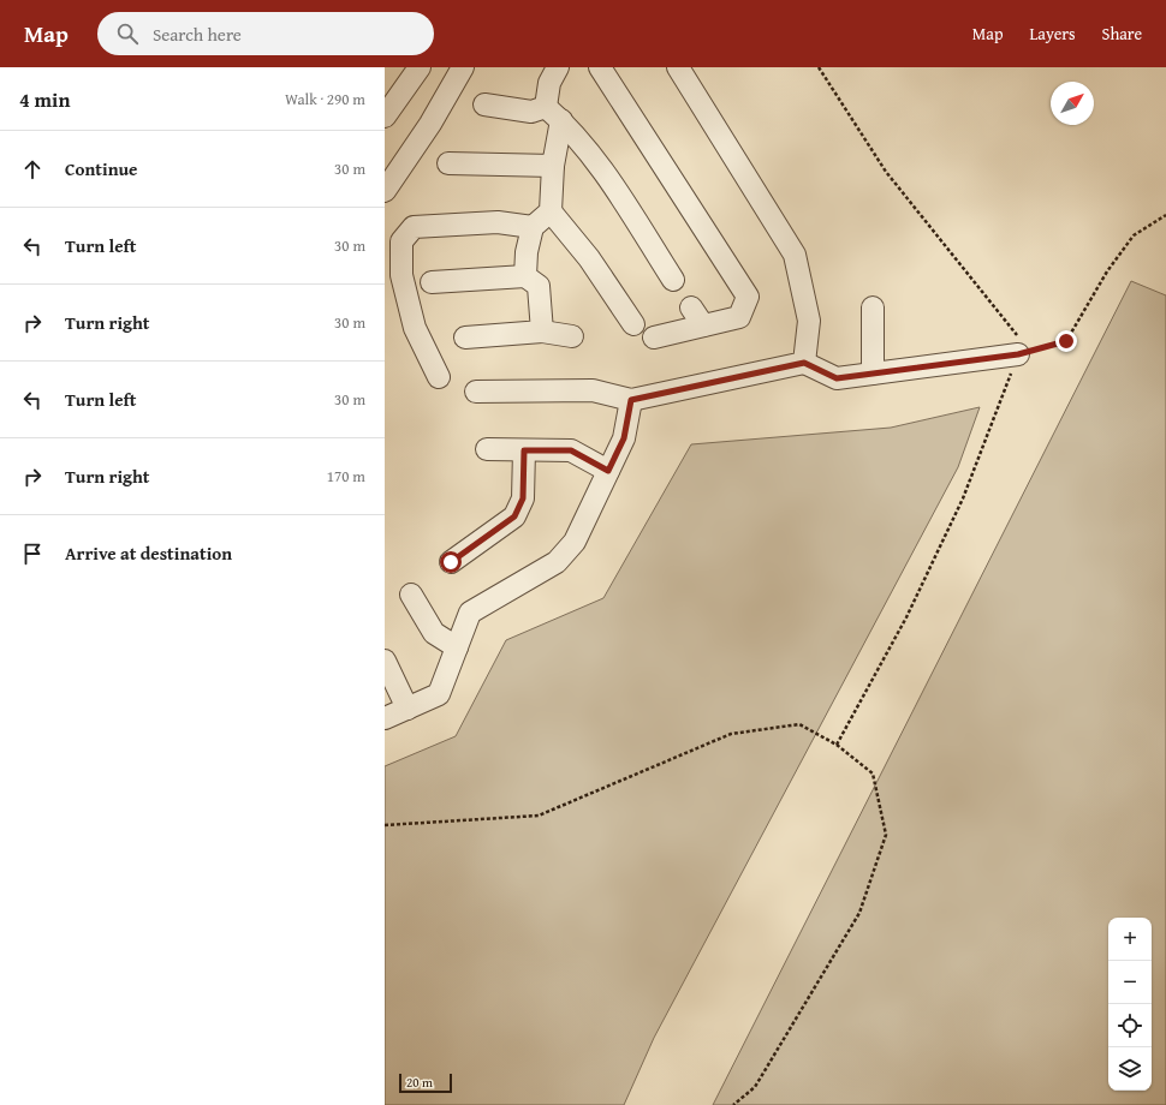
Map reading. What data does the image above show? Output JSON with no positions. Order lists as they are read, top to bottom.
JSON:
{
  "scale_bar": "20 m",
  "north": "top right",
  "page": {
    "header": "Map",
    "search": "Search here",
    "nav": ["Map", "Layers", "Share"],
    "heading": ["4 min", "Walk · 290 m"],
    "list": [
      ["Continue", "30 m"],
      ["Turn left", "30 m"],
      ["Turn right", "30 m"],
      ["Turn left", "30 m"],
      ["Turn right", "170 m"],
      "Arrive at destination"
    ],
    "map_buttons": ["+", "−"],
    "scale": "20 m"
  }
}
